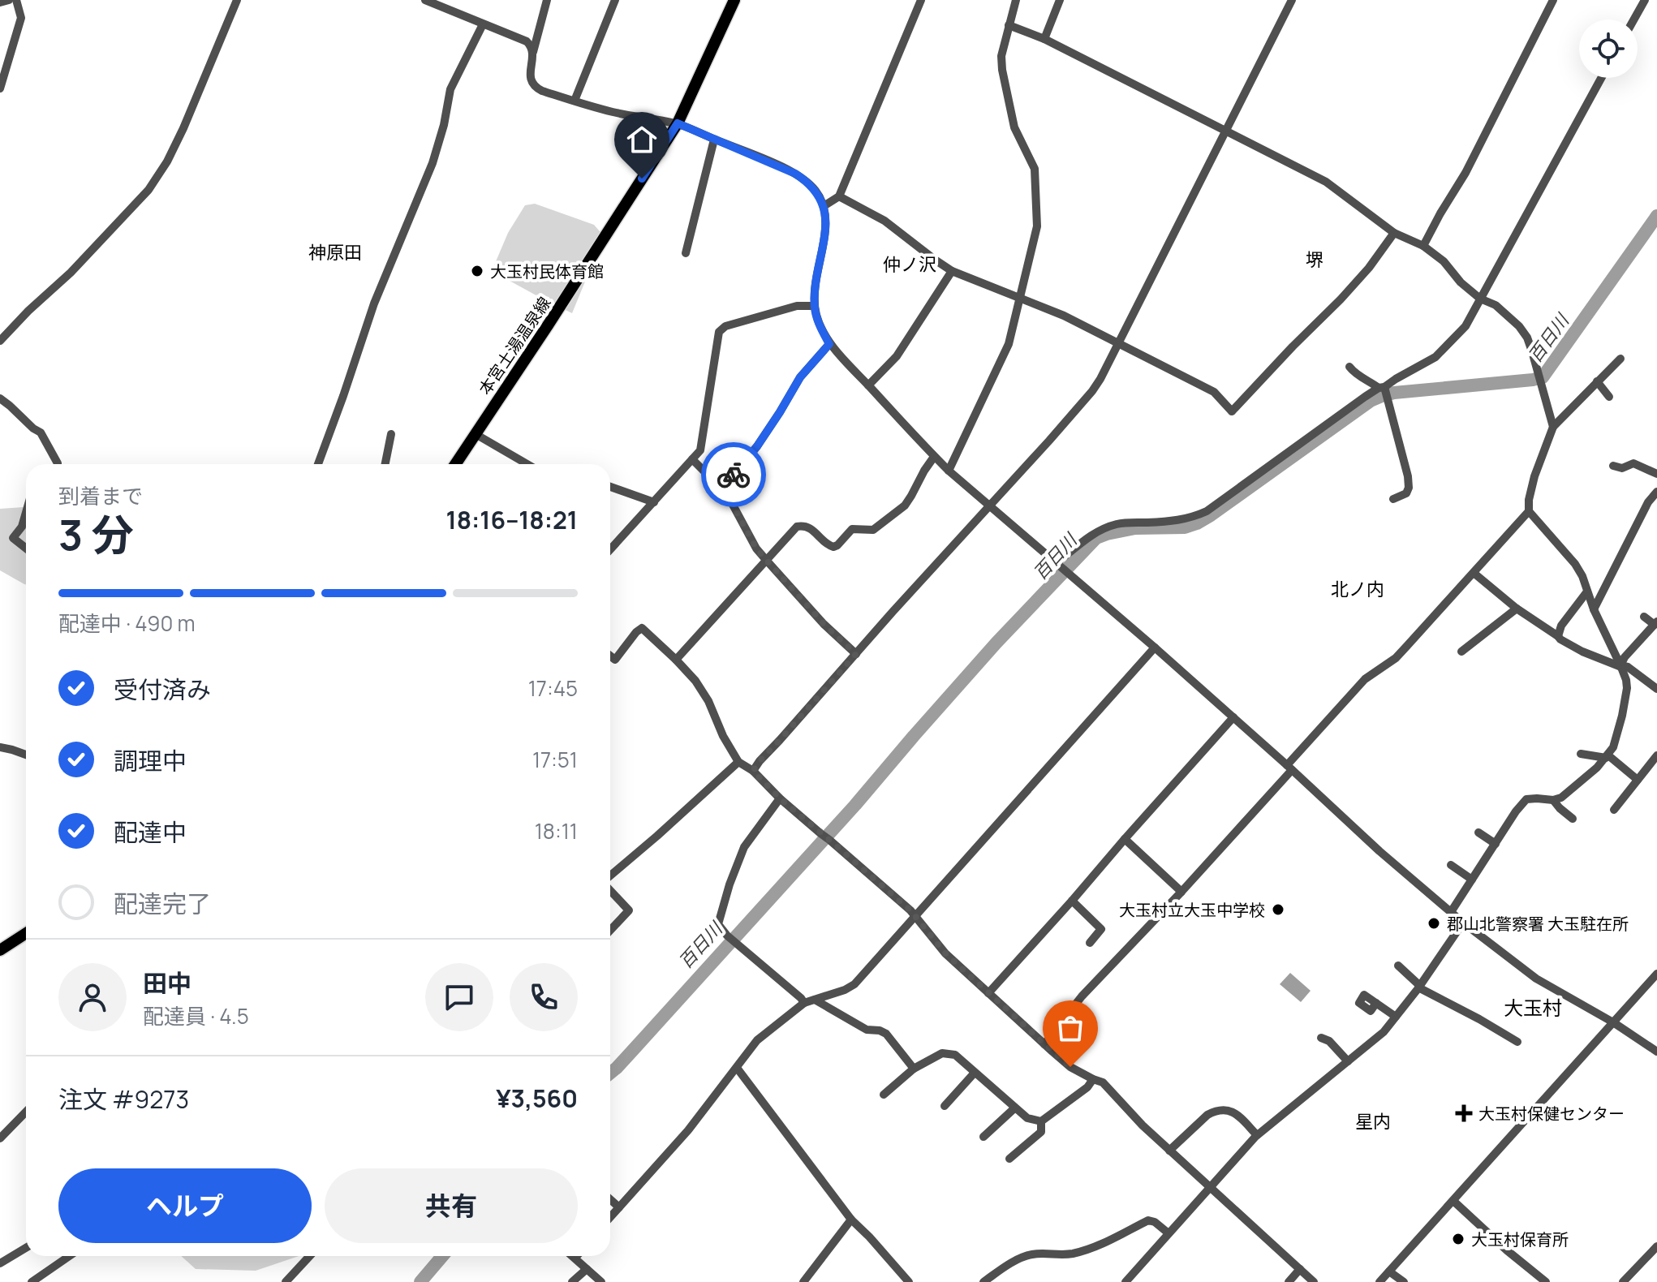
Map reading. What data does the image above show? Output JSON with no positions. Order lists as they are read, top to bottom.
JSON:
{
  "streets": {
    "main road": ["本宮土湯温泉線"]
  },
  "districts": [
    "神原田",
    "堺",
    "仲ノ沢",
    "北ノ内",
    "大玉村",
    "星内"
  ],
  "water": ["百日川"],
  "places": {
    "other": [
      "大玉村民体育館",
      "大玉村立大玉中学校",
      "郡山北警察署 大玉駐在所",
      "大玉村保育所"
    ],
    "health": ["大玉村保健センター"]
  },
  "page": {
    "heading": ["3 分", "到着まで", "18:16–18:21"],
    "panel": [
      "田中",
      "配達員 · 4.5",
      "注文 #9273",
      "¥3,560"
    ],
    "bar": "配達中 · 490 m",
    "list": [
      ["受付済み", "17:45"],
      ["調理中", "17:51"],
      ["配達中", "18:11"],
      "配達完了"
    ],
    "buttons": ["ヘルプ", "共有"]
  }
}
